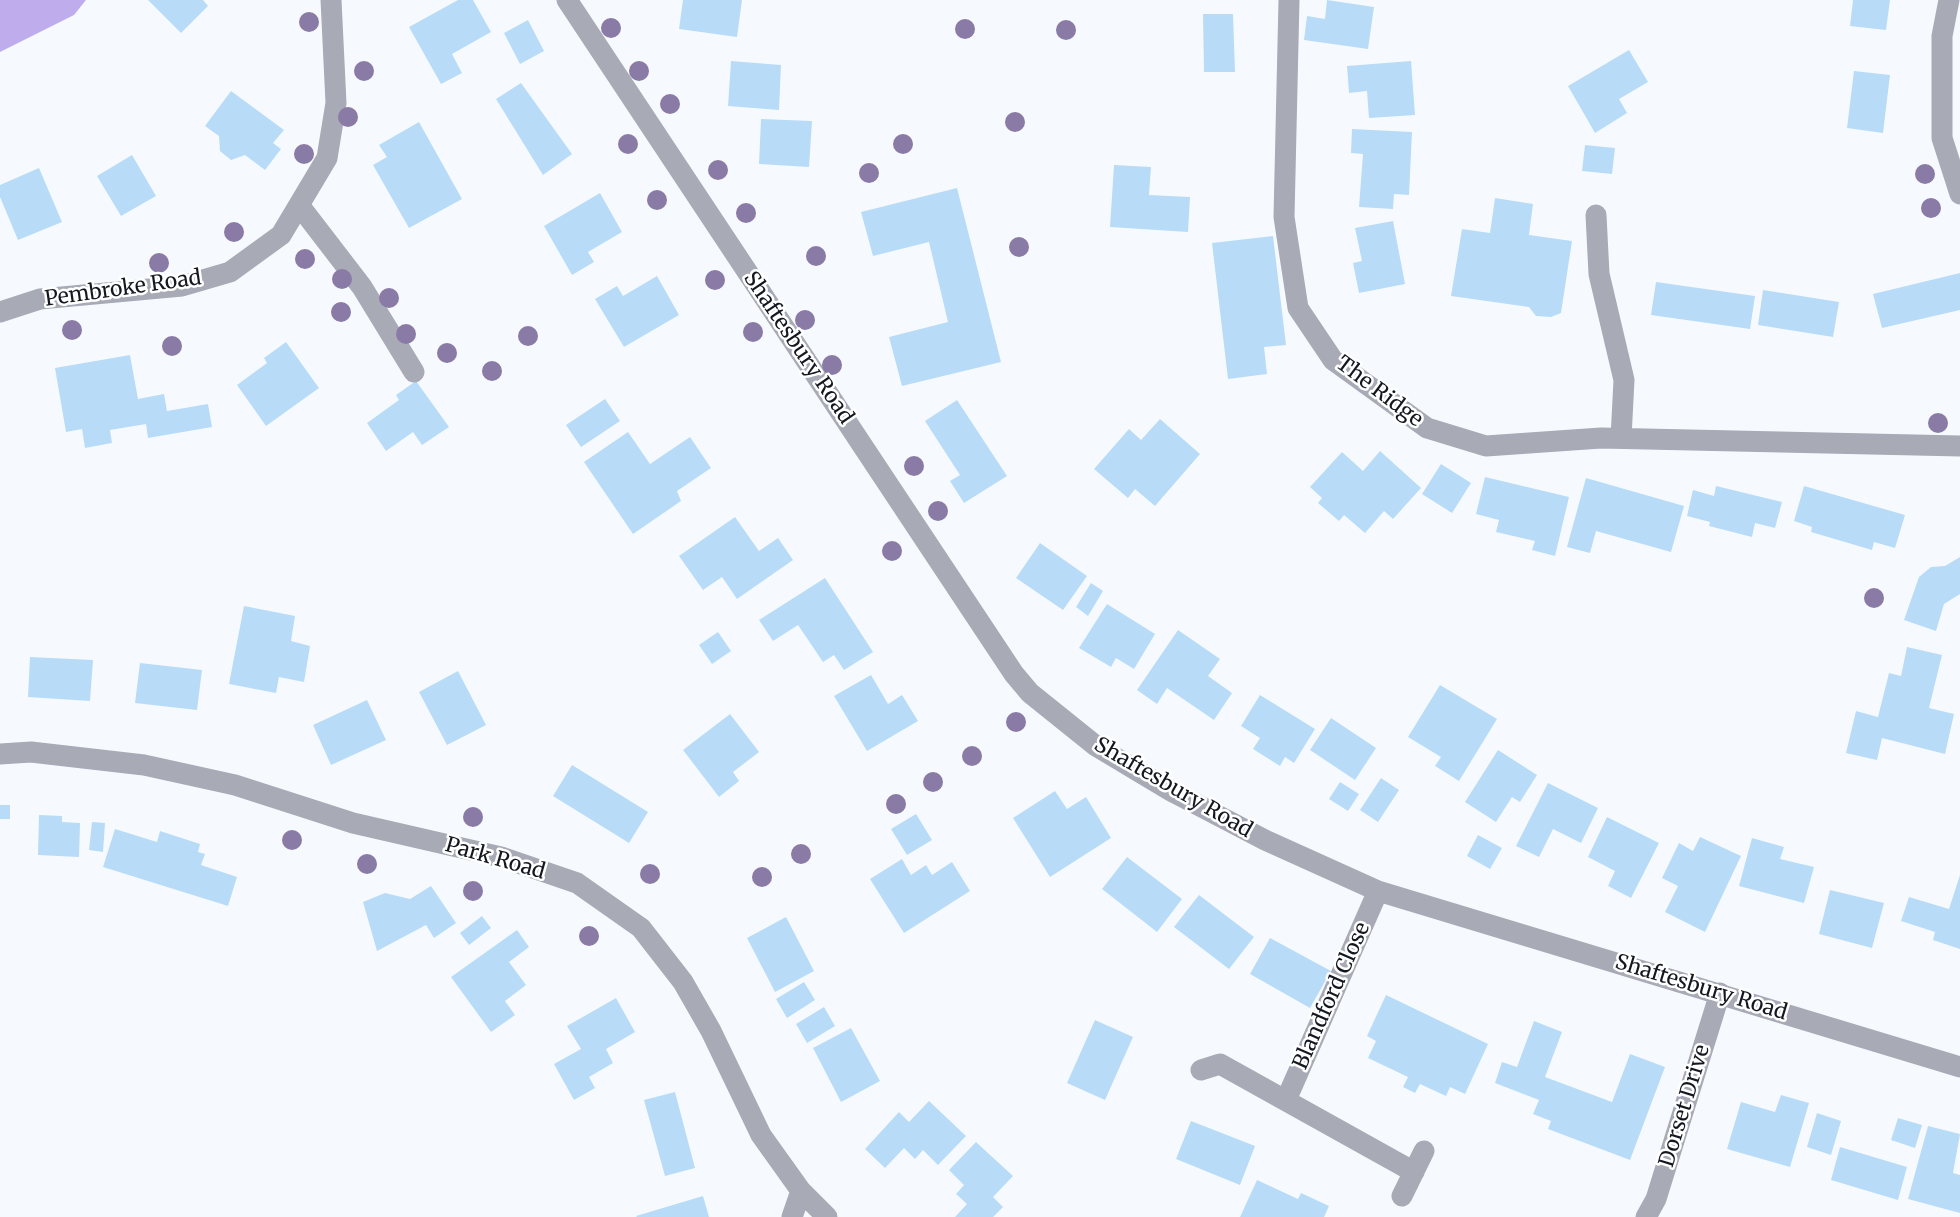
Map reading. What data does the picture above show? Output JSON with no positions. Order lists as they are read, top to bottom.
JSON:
{
  "streets": {
    "street": [
      "Pembroke Road",
      "Shaftesbury Road",
      "The Ridge",
      "Park Road",
      "Blandford Close",
      "Dorset Drive"
    ]
  },
  "crossings": [
    ["Shaftesbury Road", "Blandford Close"],
    ["Shaftesbury Road", "Dorset Drive"]
  ]
}
